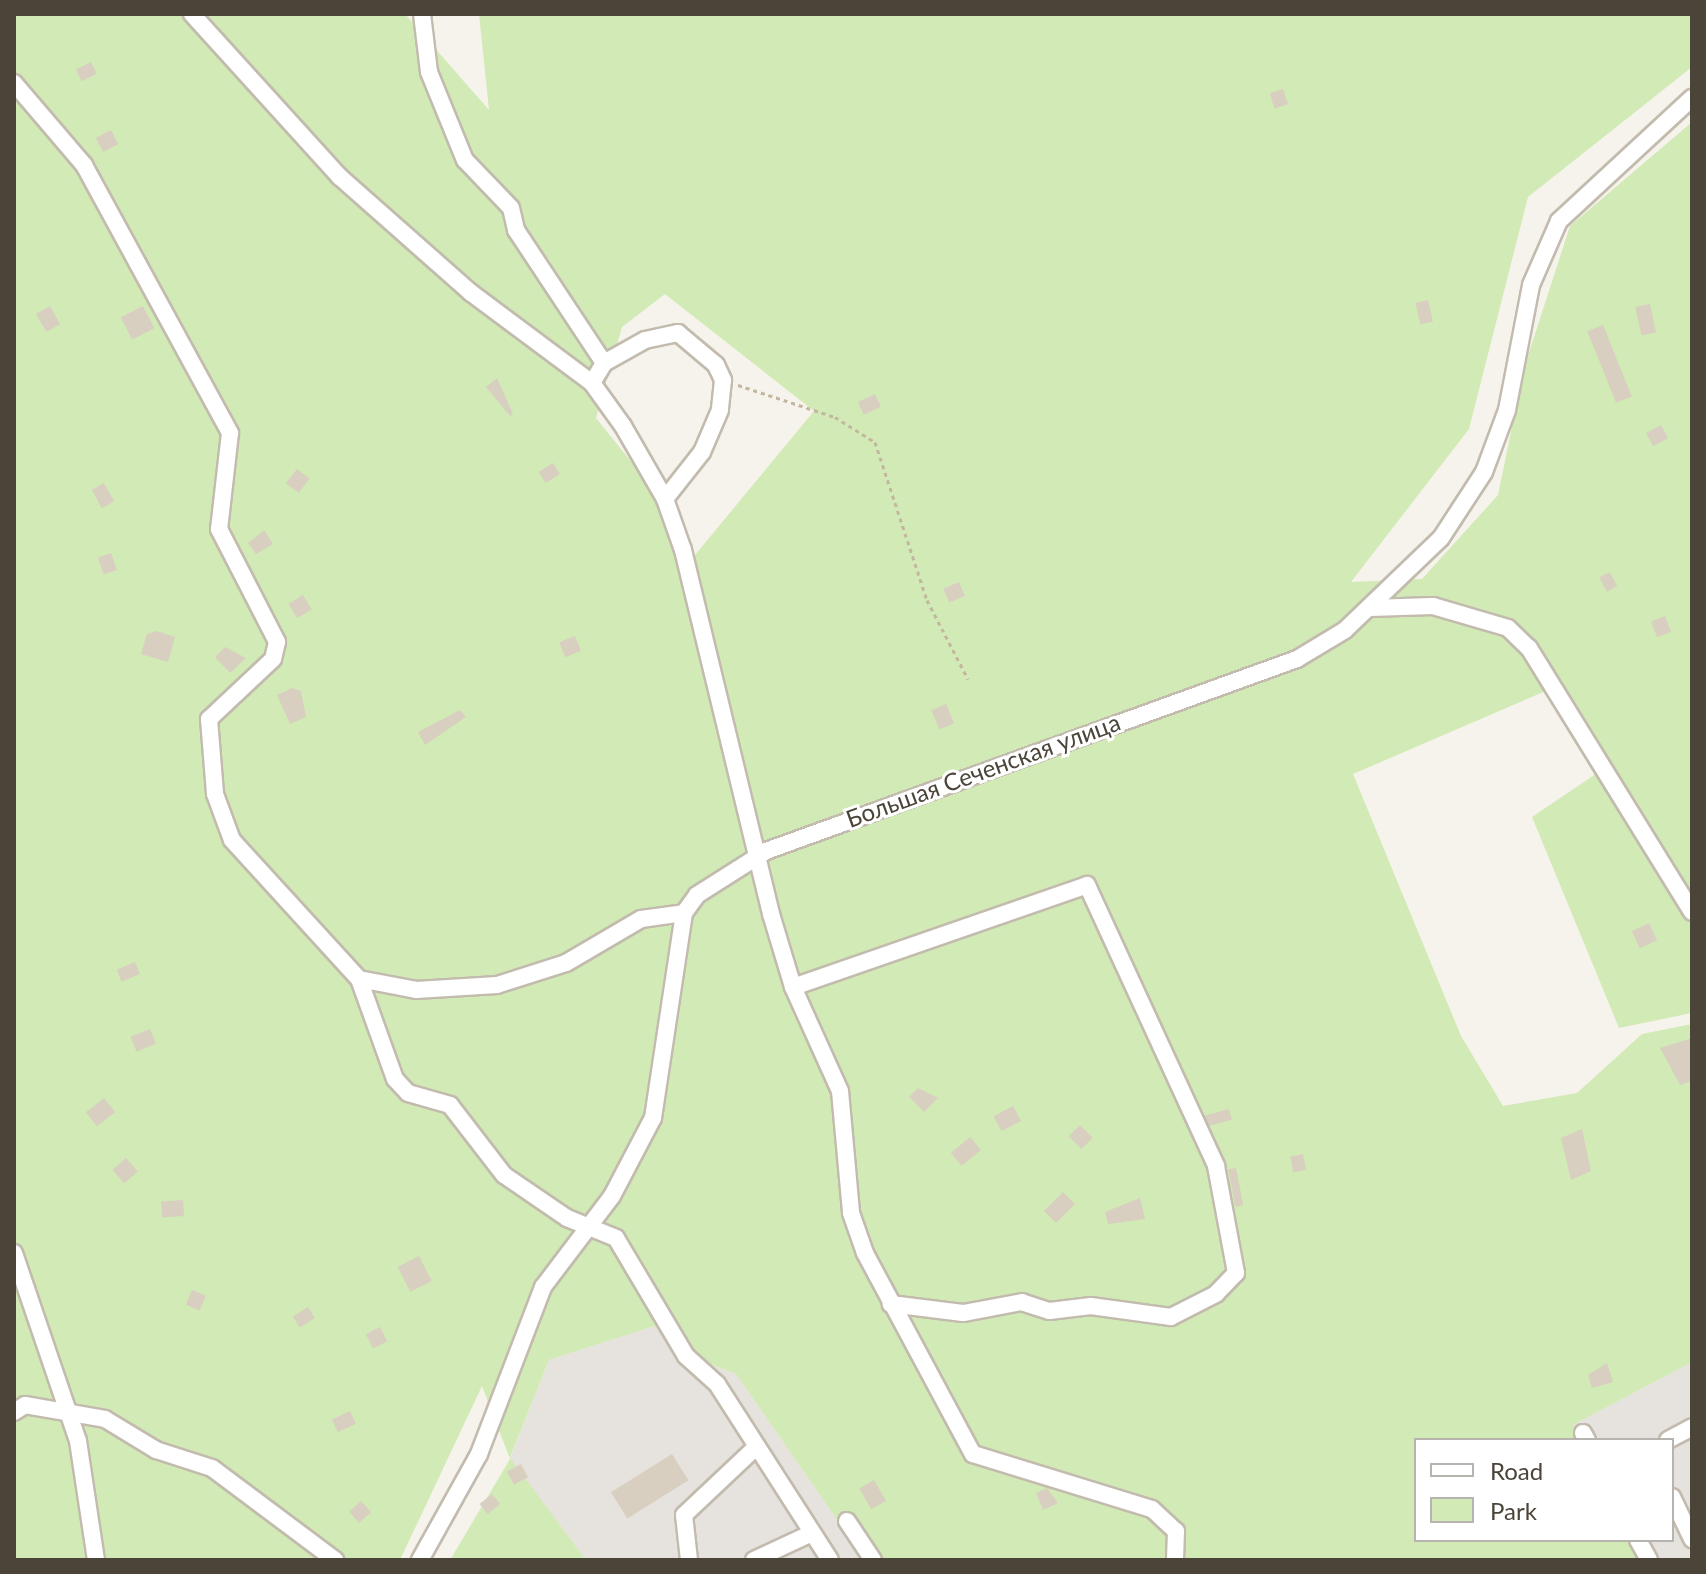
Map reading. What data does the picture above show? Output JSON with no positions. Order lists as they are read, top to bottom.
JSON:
{
  "streets": {
    "street": ["Большая Сеченская улица"]
  },
  "legend": ["Road", "Park"]
}
